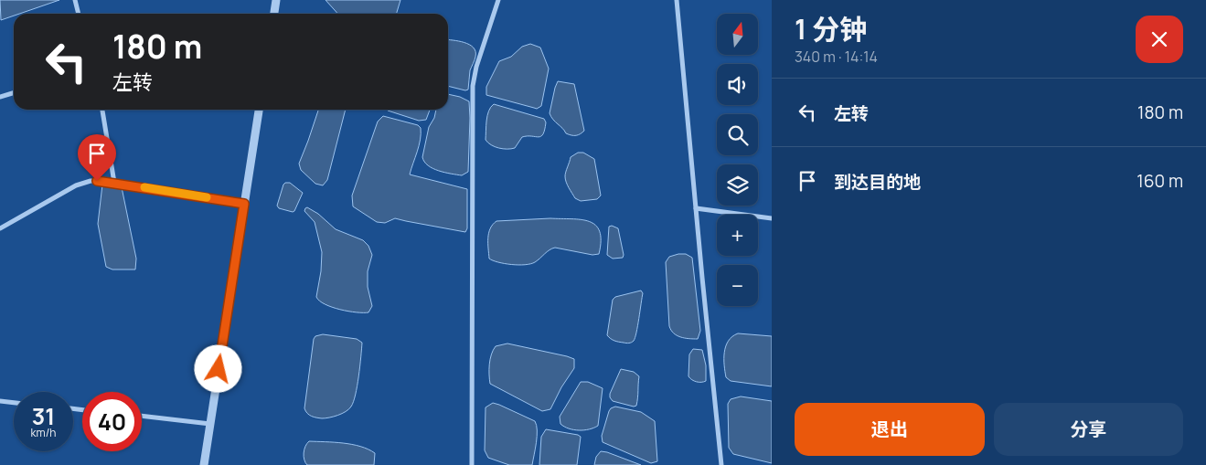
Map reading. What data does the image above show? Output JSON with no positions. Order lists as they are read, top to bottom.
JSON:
{
  "north": "top",
  "page": {
    "heading": ["1 分钟", "340 m · 14:14"],
    "map_buttons": ["+", "−"],
    "turn": ["180 m", "左转"],
    "list": [
      {
        "name": "左转",
        "value": "180 m"
      },
      {
        "name": "到达目的地",
        "value": "160 m"
      }
    ],
    "speed": "31 km/h",
    "limit": "40",
    "buttons": ["退出", "分享"]
  }
}
